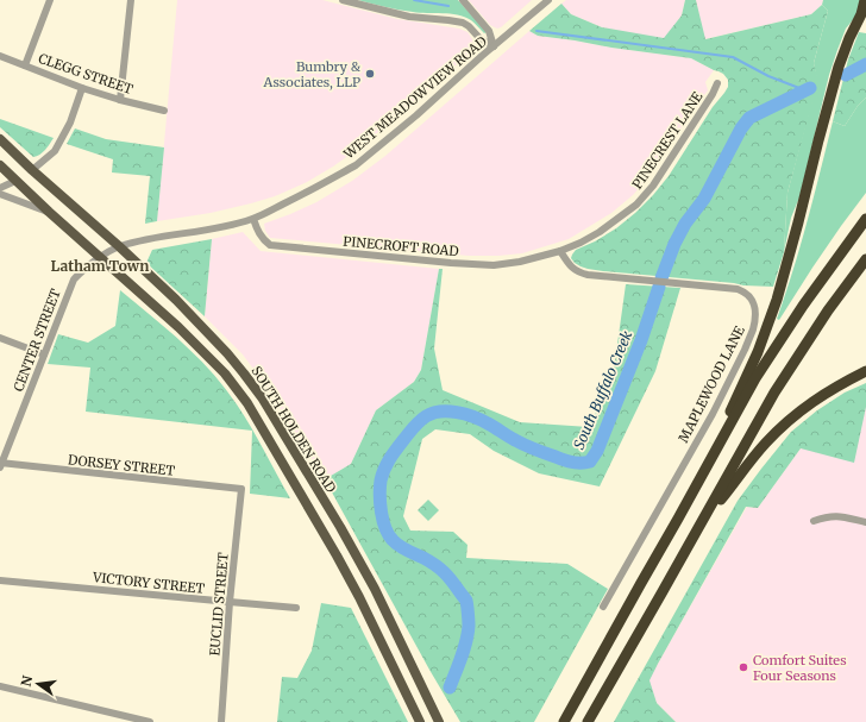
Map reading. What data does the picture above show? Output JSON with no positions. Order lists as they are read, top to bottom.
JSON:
{
  "streets": {
    "main road": ["SOUTH HOLDEN ROAD"],
    "street": [
      "CLEGG STREET",
      "WEST MEADOWVIEW ROAD",
      "PINECREST LANE",
      "PINECROFT ROAD",
      "CENTER STREET",
      "MAPLEWOOD LANE",
      "DORSEY STREET",
      "VICTORY STREET",
      "EUCLID STREET"
    ]
  },
  "crossings": [
    ["WEST MEADOWVIEW ROAD", "PINECROFT ROAD"],
    ["WEST MEADOWVIEW ROAD", "CENTER STREET"],
    ["WEST MEADOWVIEW ROAD", "SOUTH HOLDEN ROAD"],
    ["PINECREST LANE", "PINECROFT ROAD"],
    ["PINECREST LANE", "MAPLEWOOD LANE"],
    ["PINECROFT ROAD", "MAPLEWOOD LANE"],
    ["CENTER STREET", "SOUTH HOLDEN ROAD"],
    ["CENTER STREET", "DORSEY STREET"],
    ["DORSEY STREET", "EUCLID STREET"],
    ["VICTORY STREET", "EUCLID STREET"]
  ],
  "districts": ["Latham Town"],
  "water": ["South Buffalo Creek"],
  "places": ["Bumbry & Associates, LLP", "Comfort Suites Four Seasons"],
  "north": "left"
}
